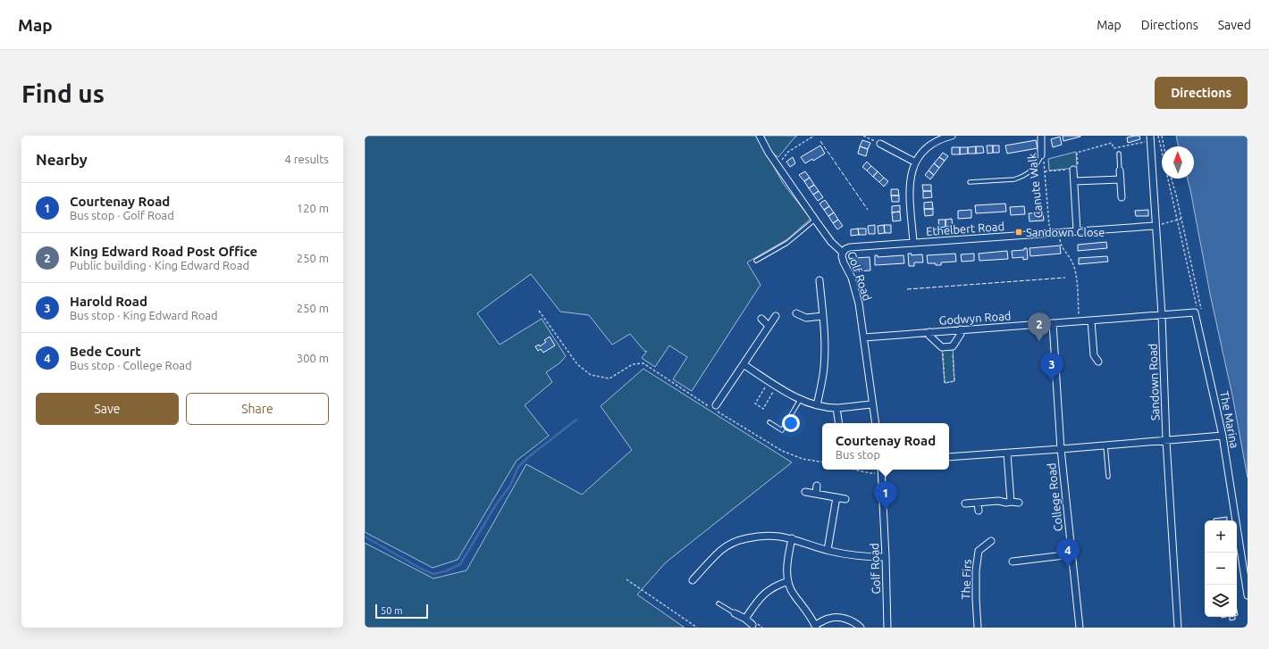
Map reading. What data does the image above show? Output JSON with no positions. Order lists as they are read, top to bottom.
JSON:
{
  "streets": {
    "street": [
      "Canute Walk",
      "Ethelbert Road",
      "Golf Road",
      "Godwyn Road",
      "Sandown Road",
      "The Marina",
      "College Road",
      "The Firs"
    ]
  },
  "crossings": [
    ["Canute Walk", "Ethelbert Road"],
    ["Ethelbert Road", "Golf Road"],
    ["Ethelbert Road", "Sandown Road"],
    ["Golf Road", "Godwyn Road"],
    ["Godwyn Road", "Sandown Road"],
    ["Godwyn Road", "The Marina"],
    ["Godwyn Road", "College Road"]
  ],
  "places": {
    "transit": ["Sandown Close"]
  },
  "scale_bar": "50 m",
  "north": "top",
  "page": {
    "header": "Map",
    "nav": ["Map", "Directions", "Saved"],
    "buttons": [
      "Directions",
      ["Save", "Share"]
    ],
    "title": "Find us",
    "heading": ["Nearby", "4 results"],
    "list": [
      {
        "mark": "1",
        "name": "Courtenay Road",
        "note": "Bus stop · Golf Road",
        "value": "120 m"
      },
      {
        "mark": "2",
        "name": "King Edward Road Post Office",
        "note": "Public building · King Edward Road",
        "value": "250 m"
      },
      {
        "mark": "3",
        "name": "Harold Road",
        "note": "Bus stop · King Edward Road",
        "value": "250 m"
      },
      {
        "mark": "4",
        "name": "Bede Court",
        "note": "Bus stop · College Road",
        "value": "300 m"
      }
    ],
    "pins": [
      "2",
      "3",
      "1",
      "4"
    ],
    "popup": ["Courtenay Road", "Bus stop"],
    "map_buttons": ["+", "−"],
    "scale": "50 m"
  }
}
